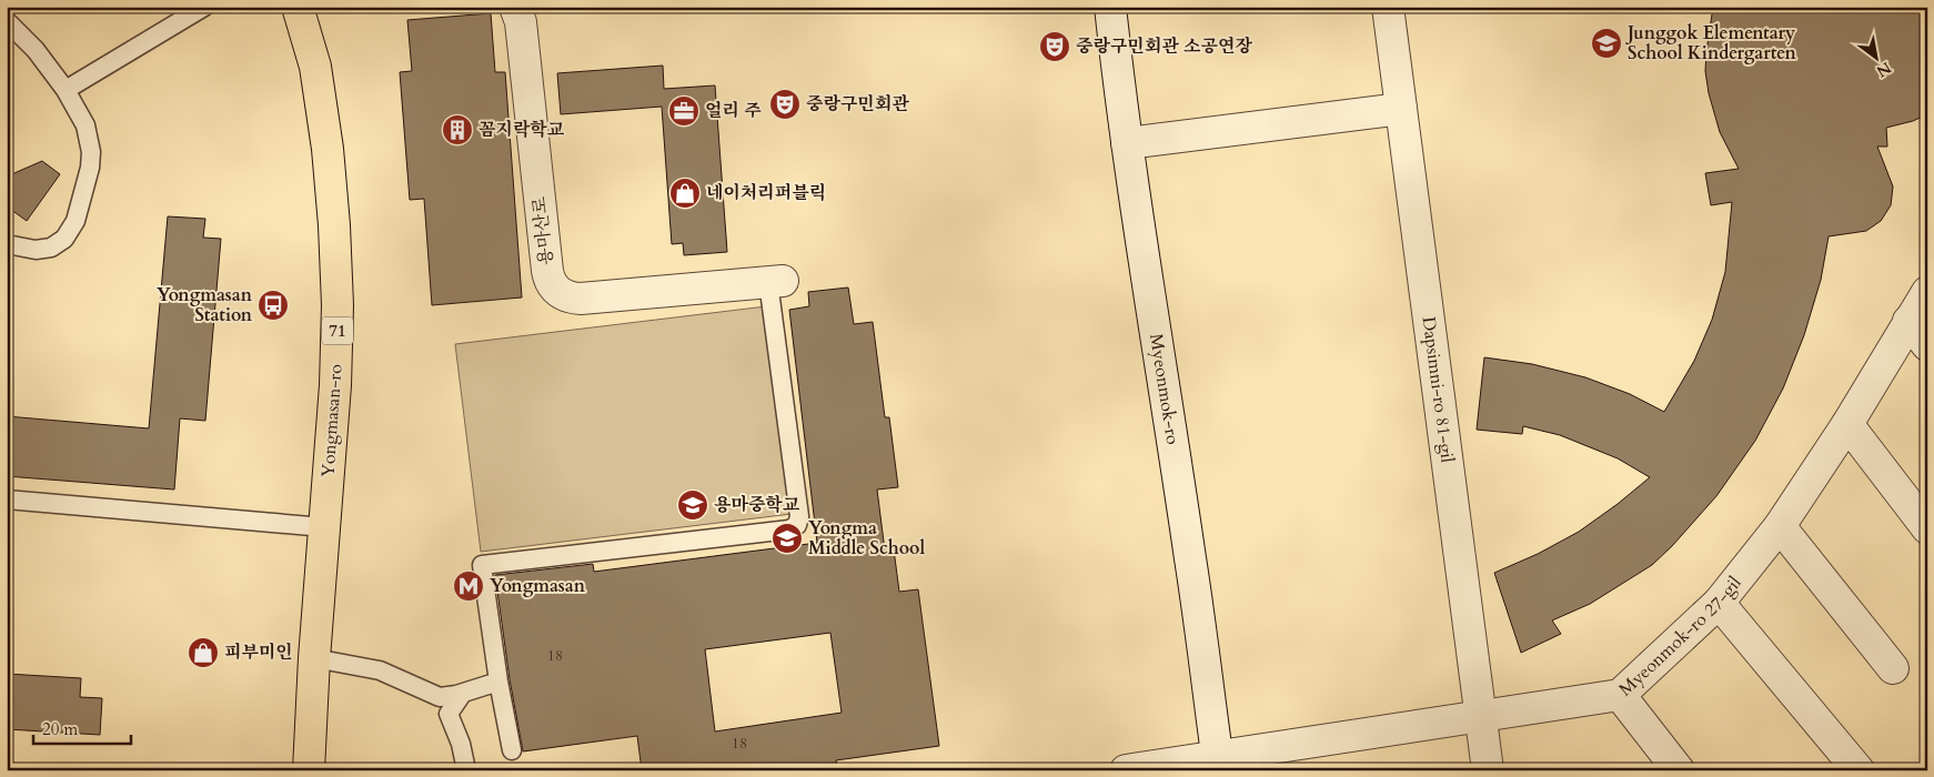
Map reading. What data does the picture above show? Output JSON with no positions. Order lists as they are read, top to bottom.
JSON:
{
  "streets": {
    "main road": ["71", "Yongmasan-ro"],
    "street": [
      "용마산로",
      "Myeonmok-ro",
      "Dapsimni-ro 81-gil",
      "Myeonmok-ro 27-gil"
    ]
  },
  "crossings": [
    ["Myeonmok-ro", "Myeonmok-ro 27-gil"],
    ["Dapsimni-ro 81-gil", "Myeonmok-ro 27-gil"]
  ],
  "places": {
    "school or university": ["Junggok Elementary School Kindergarten", "용마중학교", "Yongma Middle School"],
    "theatre": ["중랑구민회관 소공연장", "중랑구민회관"],
    "office": ["얼리 주"],
    "building": ["꼼지락학교"],
    "shop": ["네이처리퍼블릭", "피부미인"],
    "bus stop": ["Yongmasan Station"],
    "metro station": ["Yongmasan"]
  },
  "house_numbers": ["18", "18"],
  "scale_bar": "20 m",
  "north": "bottom right"
}
